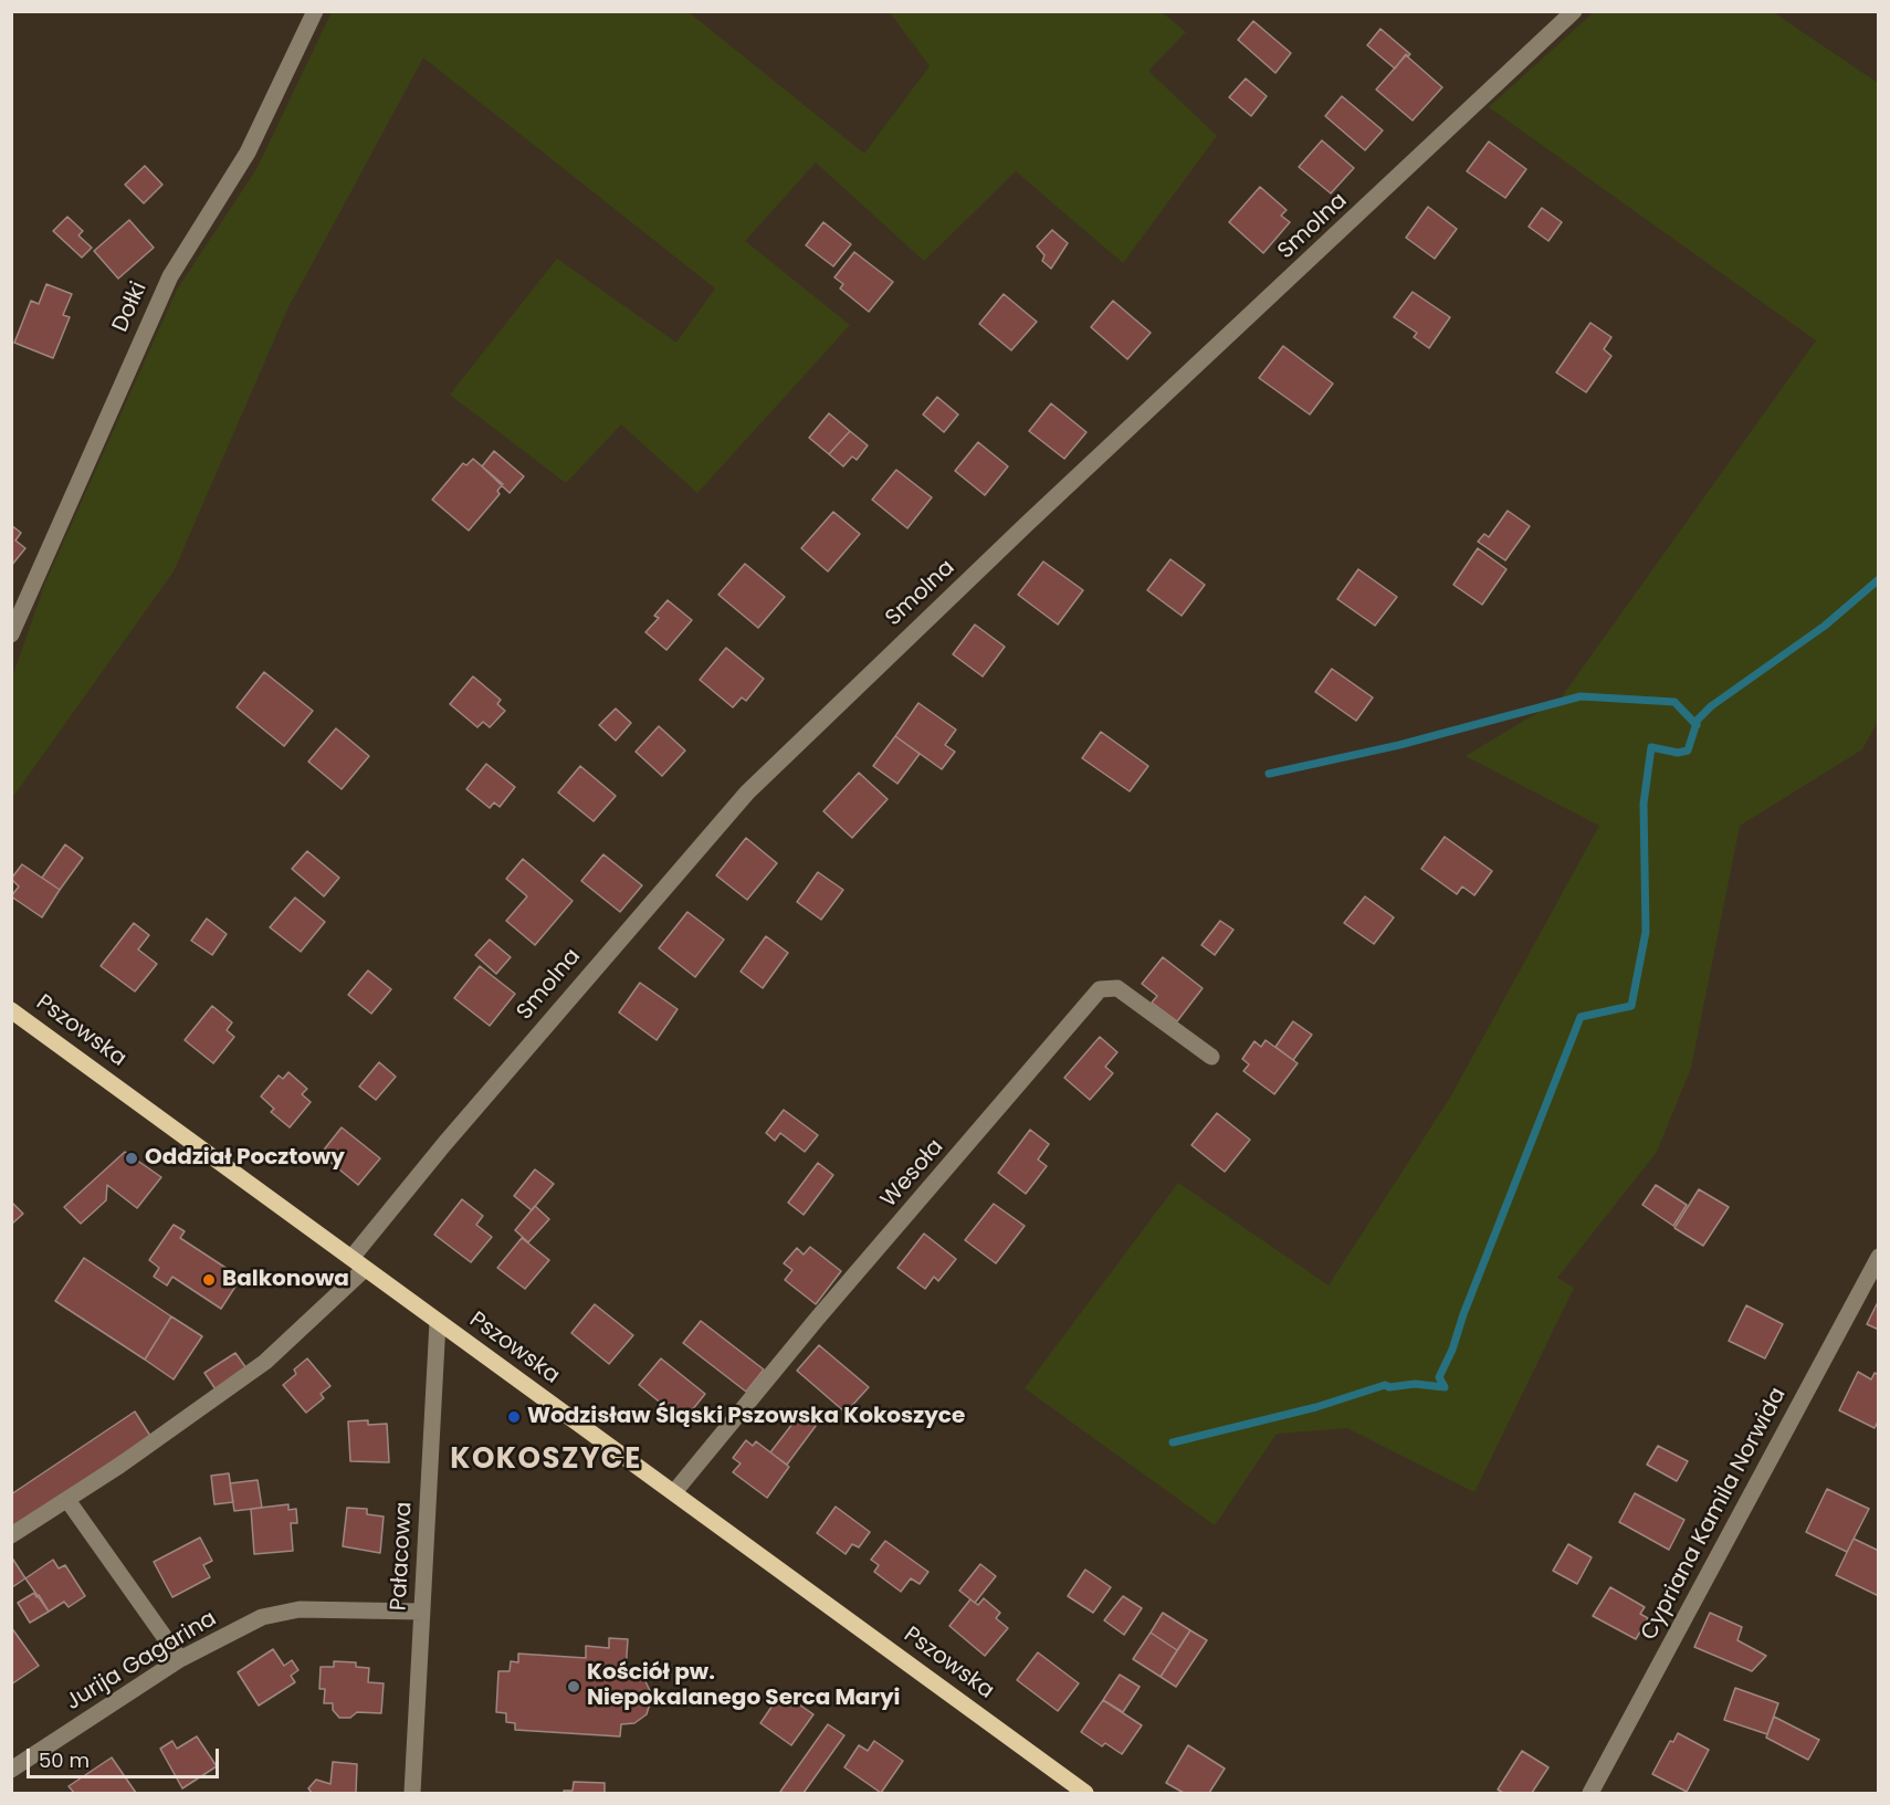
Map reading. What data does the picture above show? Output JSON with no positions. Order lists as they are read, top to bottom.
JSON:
{
  "streets": {
    "main road": ["Pszowska"],
    "street": [
      "Smolna",
      "Dołki",
      "Wesoła",
      "Cypriana Kamila Norwida",
      "Pałacowa",
      "Jurija Gagarina"
    ]
  },
  "crossings": [
    ["Smolna", "Pszowska"],
    ["Pszowska", "Wesoła"],
    ["Pszowska", "Pałacowa"],
    ["Pałacowa", "Jurija Gagarina"]
  ],
  "districts": ["KOKOSZYCE"],
  "places": [
    "Oddział Pocztowy",
    "Balkonowa",
    "Wodzisław Śląski Pszowska Kokoszyce",
    "Kościół pw. Niepokalanego Serca Maryi"
  ],
  "scale_bar": "50 m"
}
